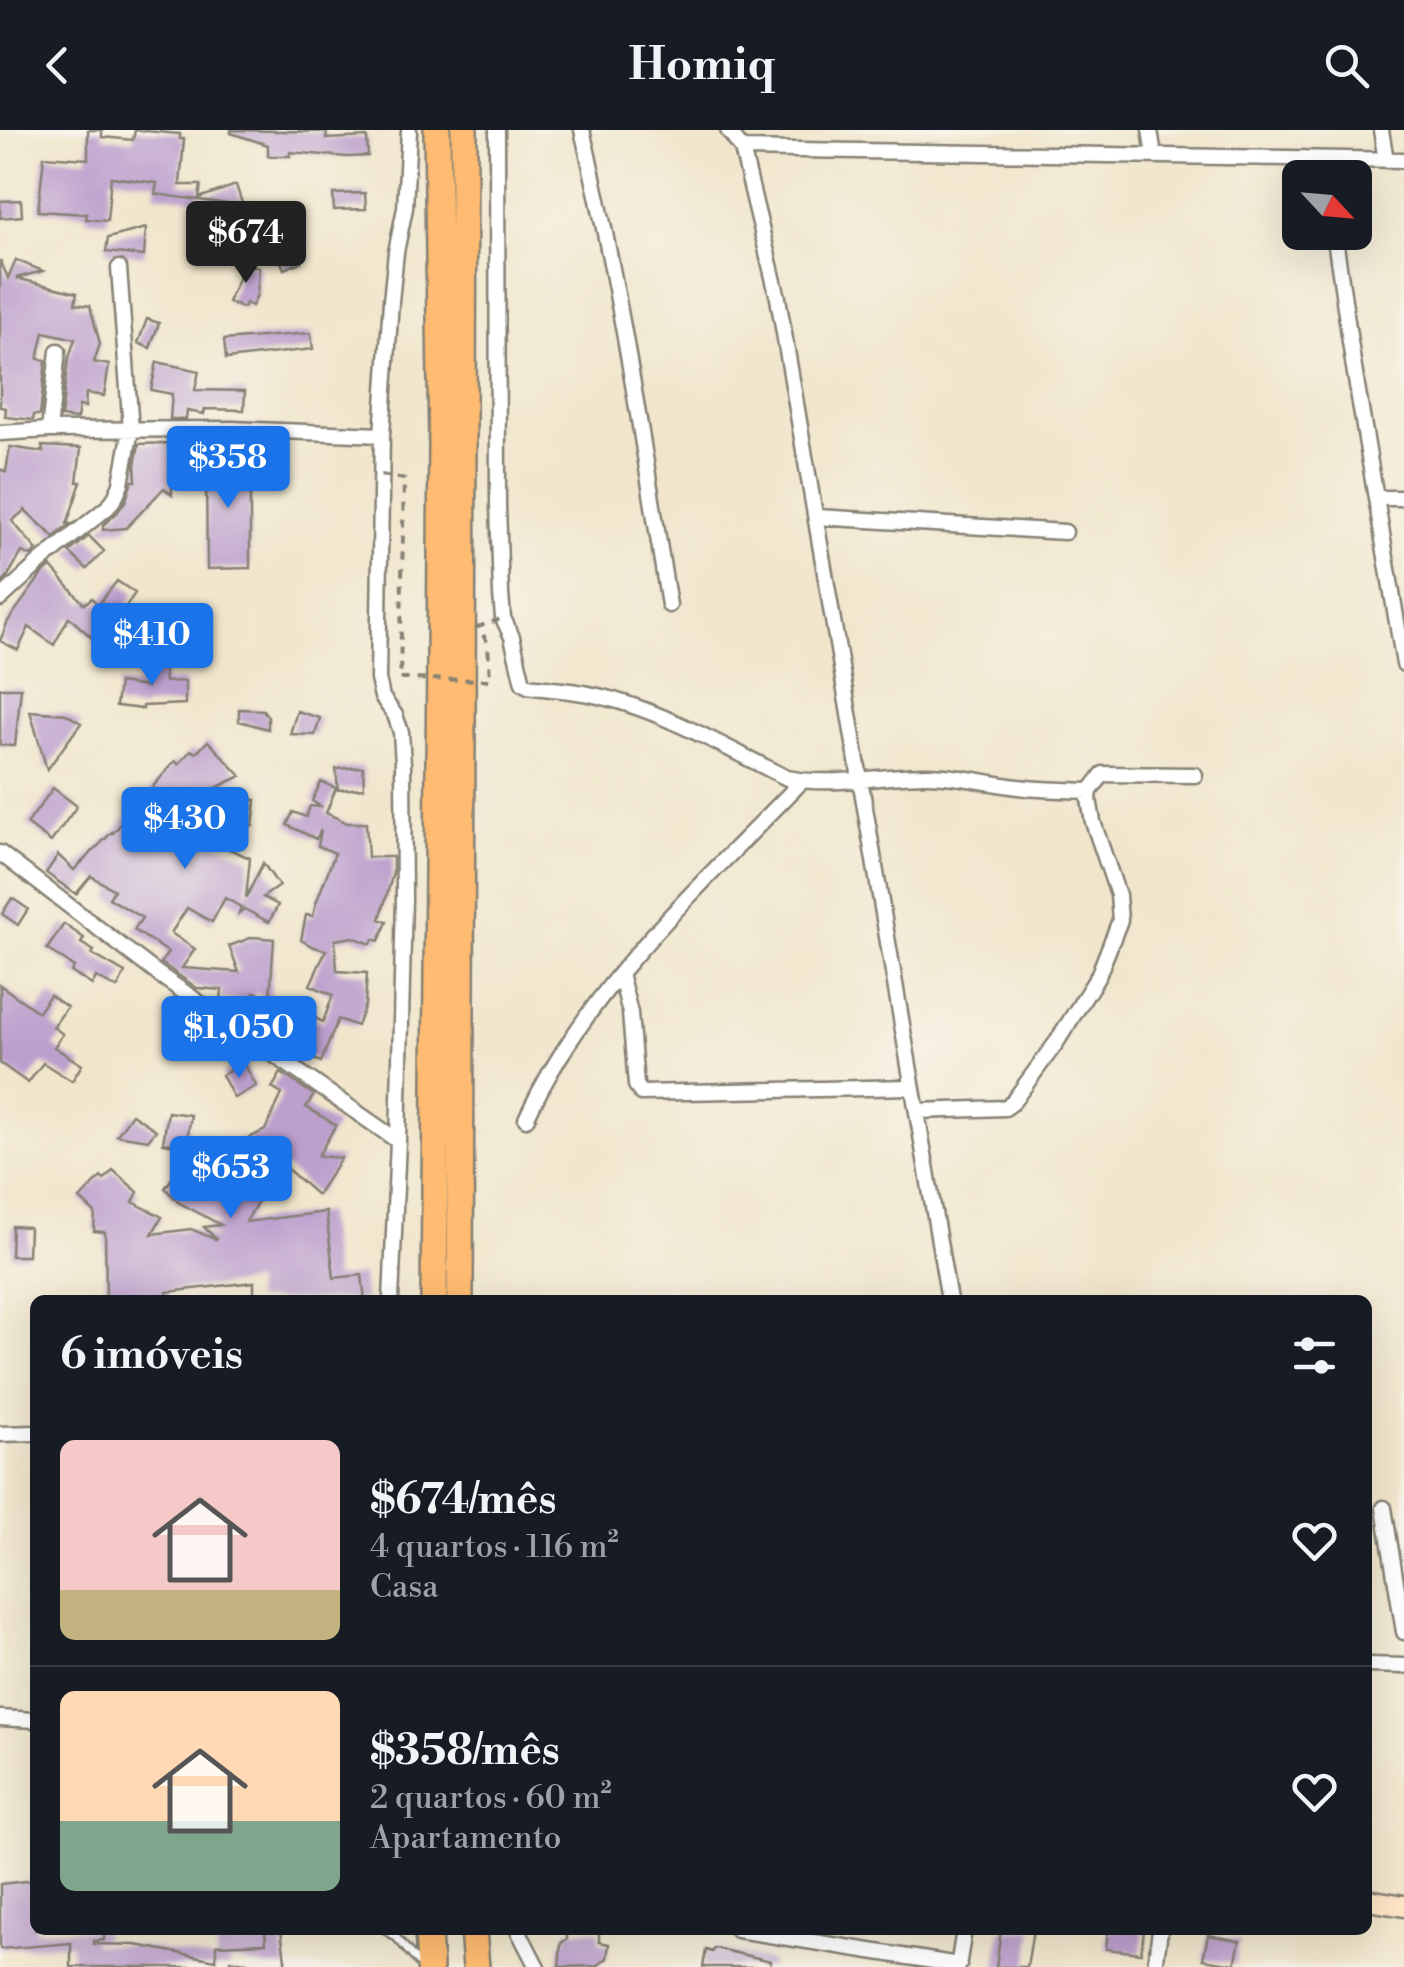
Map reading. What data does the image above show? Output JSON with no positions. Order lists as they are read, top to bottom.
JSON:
{
  "north": "bottom right",
  "page": {
    "header": "Homiq",
    "price": [
      "$674",
      "$358",
      "$410",
      "$430",
      "$1,050",
      "$653"
    ],
    "heading": "6 imóveis",
    "list": [
      {
        "name": "$674/mês",
        "note": "4 quartos · 116 m² · Casa"
      },
      {
        "name": "$358/mês",
        "note": "2 quartos · 60 m² · Apartamento"
      }
    ]
  }
}
